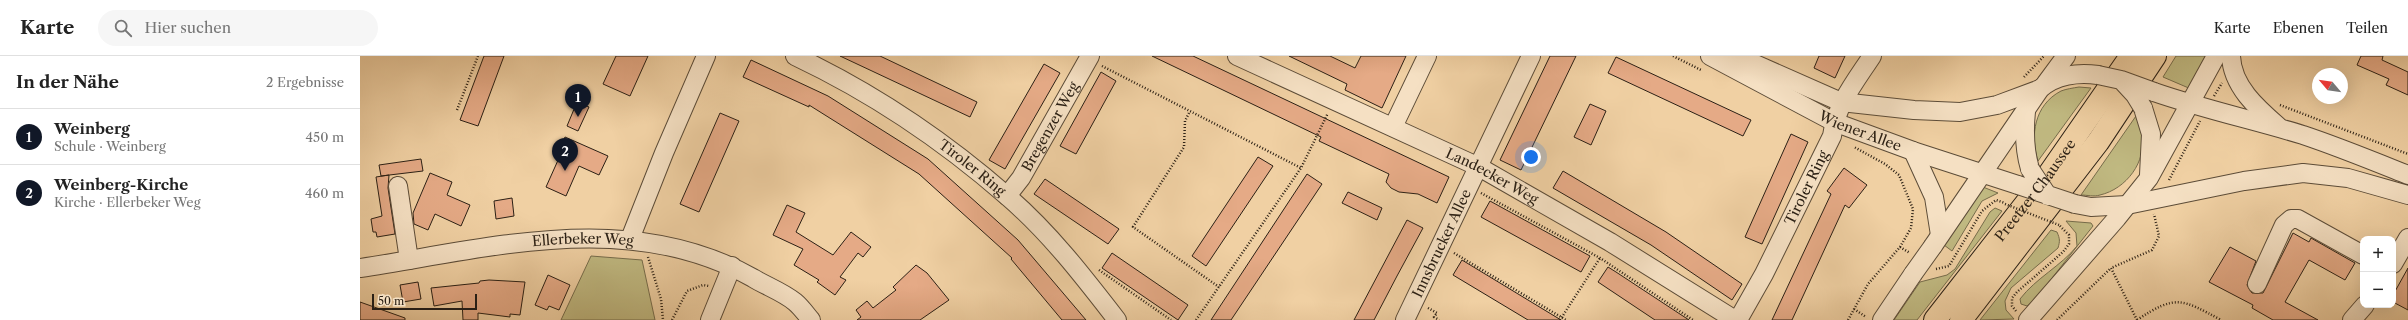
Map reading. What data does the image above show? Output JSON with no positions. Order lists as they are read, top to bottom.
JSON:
{
  "streets": {
    "highway": ["Preetzer Chaussee"],
    "street": [
      "Bregenzer Weg",
      "Wiener Allee",
      "Tiroler Ring",
      "Landecker Weg",
      "Ellerbeker Weg",
      "Innsbrucker Allee"
    ]
  },
  "crossings": [
    ["Bregenzer Weg", "Tiroler Ring"],
    ["Wiener Allee", "Tiroler Ring"],
    ["Tiroler Ring", "Landecker Weg"],
    ["Landecker Weg", "Innsbrucker Allee"]
  ],
  "scale_bar": "50 m",
  "north": "top left",
  "page": {
    "header": "Karte",
    "search": "Hier suchen",
    "nav": ["Karte", "Ebenen", "Teilen"],
    "heading": ["In der Nähe", "2 Ergebnisse"],
    "pins": ["1", "2"],
    "list": [
      {
        "mark": "1",
        "name": "Weinberg",
        "note": "Schule · Weinberg",
        "value": "450 m"
      },
      {
        "mark": "2",
        "name": "Weinberg-Kirche",
        "note": "Kirche · Ellerbeker Weg",
        "value": "460 m"
      }
    ],
    "map_buttons": ["+", "−"],
    "scale": "50 m"
  }
}
